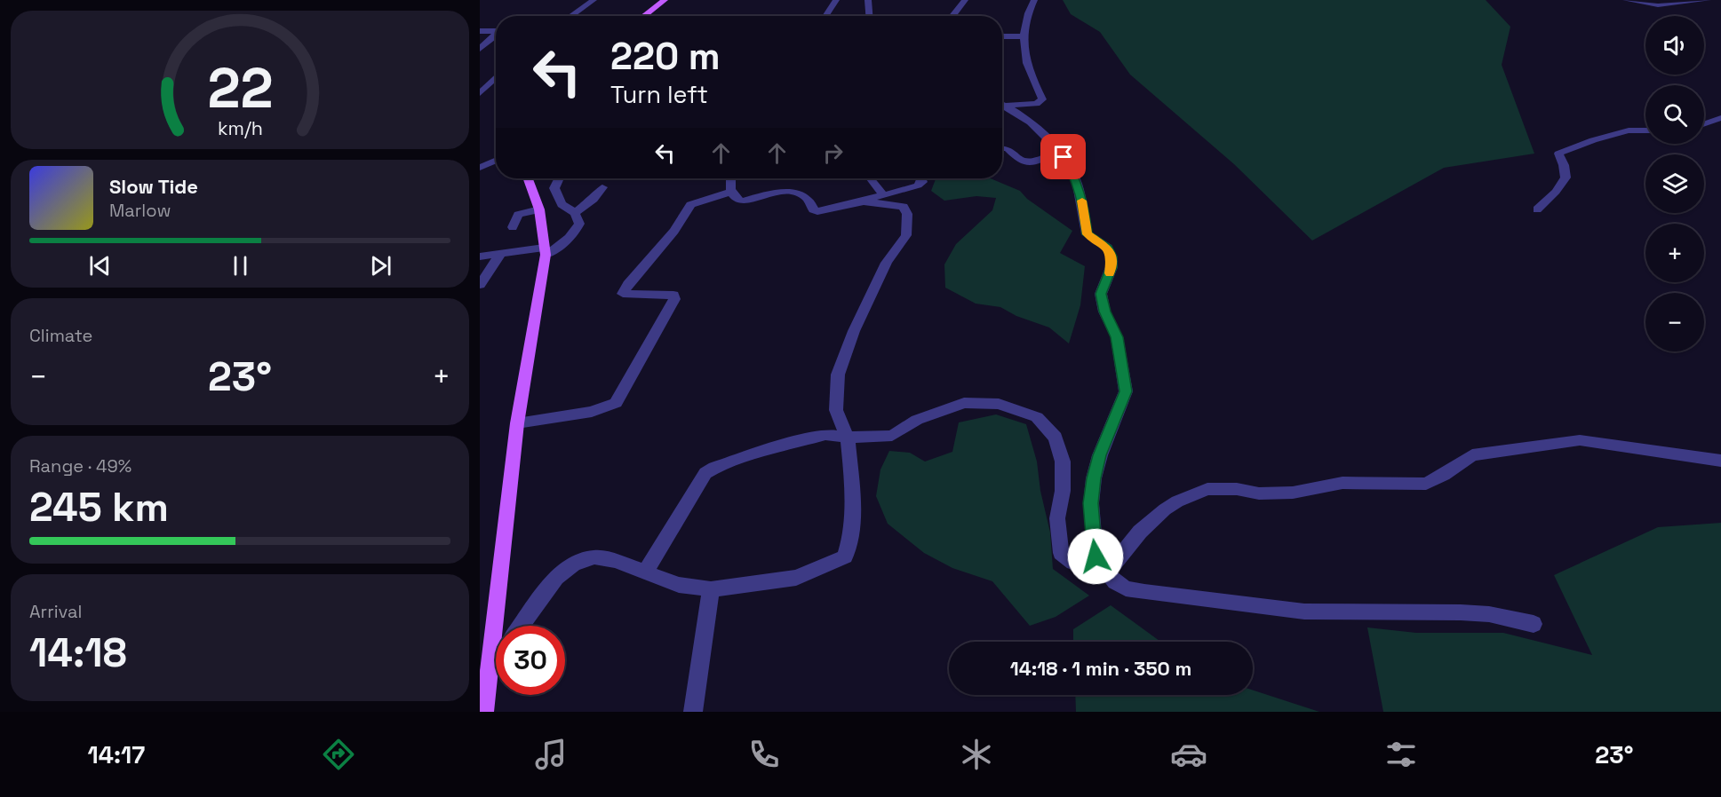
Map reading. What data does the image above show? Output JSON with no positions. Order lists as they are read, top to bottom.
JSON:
{
  "page": {
    "map_buttons": ["+", "−"],
    "turn": ["220 m", "Turn left"],
    "song": ["Slow Tide", "Marlow"],
    "tile": [
      "Climate",
      ["Range · 49%", "245 km"],
      ["Arrival", "14:18"]
    ],
    "heat": ["−", "23°", "+"],
    "limit": "30",
    "trip": "14:18 · 1 min · 350 m",
    "tabs": ["14:17", "23°"],
    "gauge": ["22", "km/h"]
  }
}
